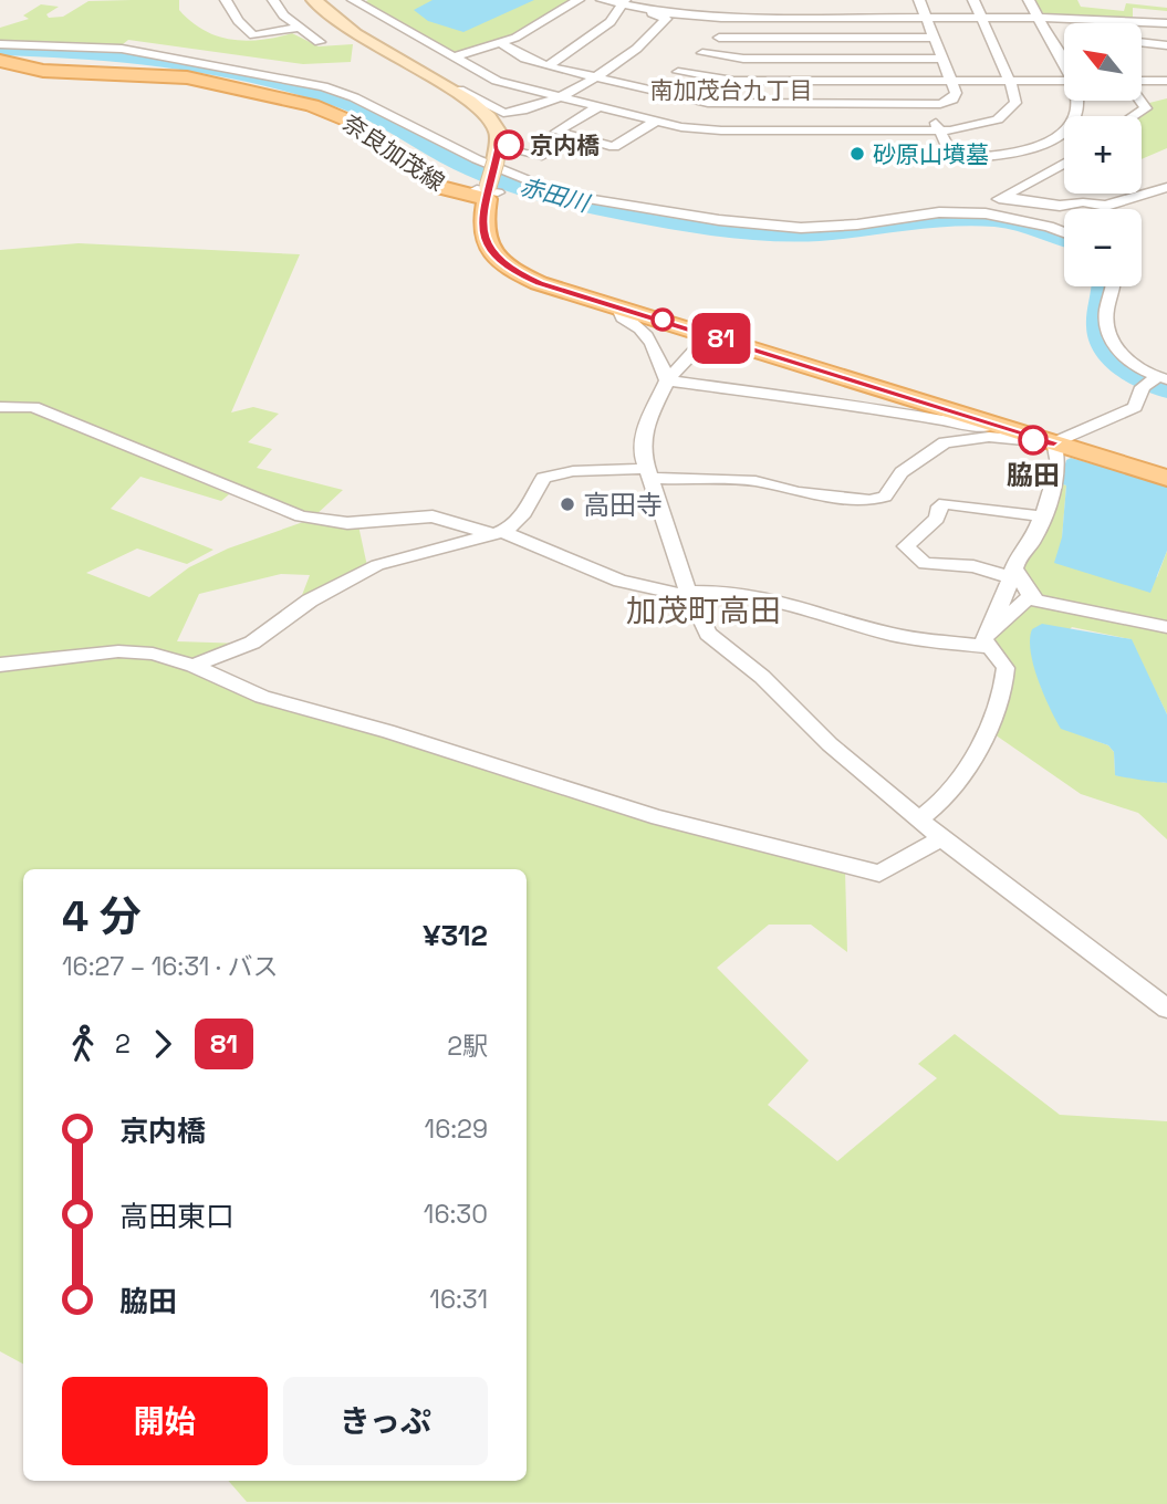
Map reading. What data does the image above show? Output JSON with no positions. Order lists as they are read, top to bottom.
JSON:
{
  "streets": {
    "main road": ["奈良加茂線"]
  },
  "districts": ["南加茂台九丁目", "加茂町高田"],
  "water": ["赤田川"],
  "places": [
    "京内橋",
    "砂原山墳墓",
    "脇田",
    "高田寺"
  ],
  "lines": ["bus line 81"],
  "north": "top left",
  "page": {
    "on_map": "81",
    "map_buttons": ["+", "−"],
    "heading": ["4 分", "16:27 – 16:31 · バス", "¥312"],
    "legs": ["2", "81", "2駅"],
    "list": [
      {
        "name": "京内橋",
        "value": "16:29"
      },
      {
        "name": "高田東口",
        "value": "16:30"
      },
      {
        "name": "脇田",
        "value": "16:31"
      }
    ],
    "buttons": ["開始", "きっぷ"]
  }
}
